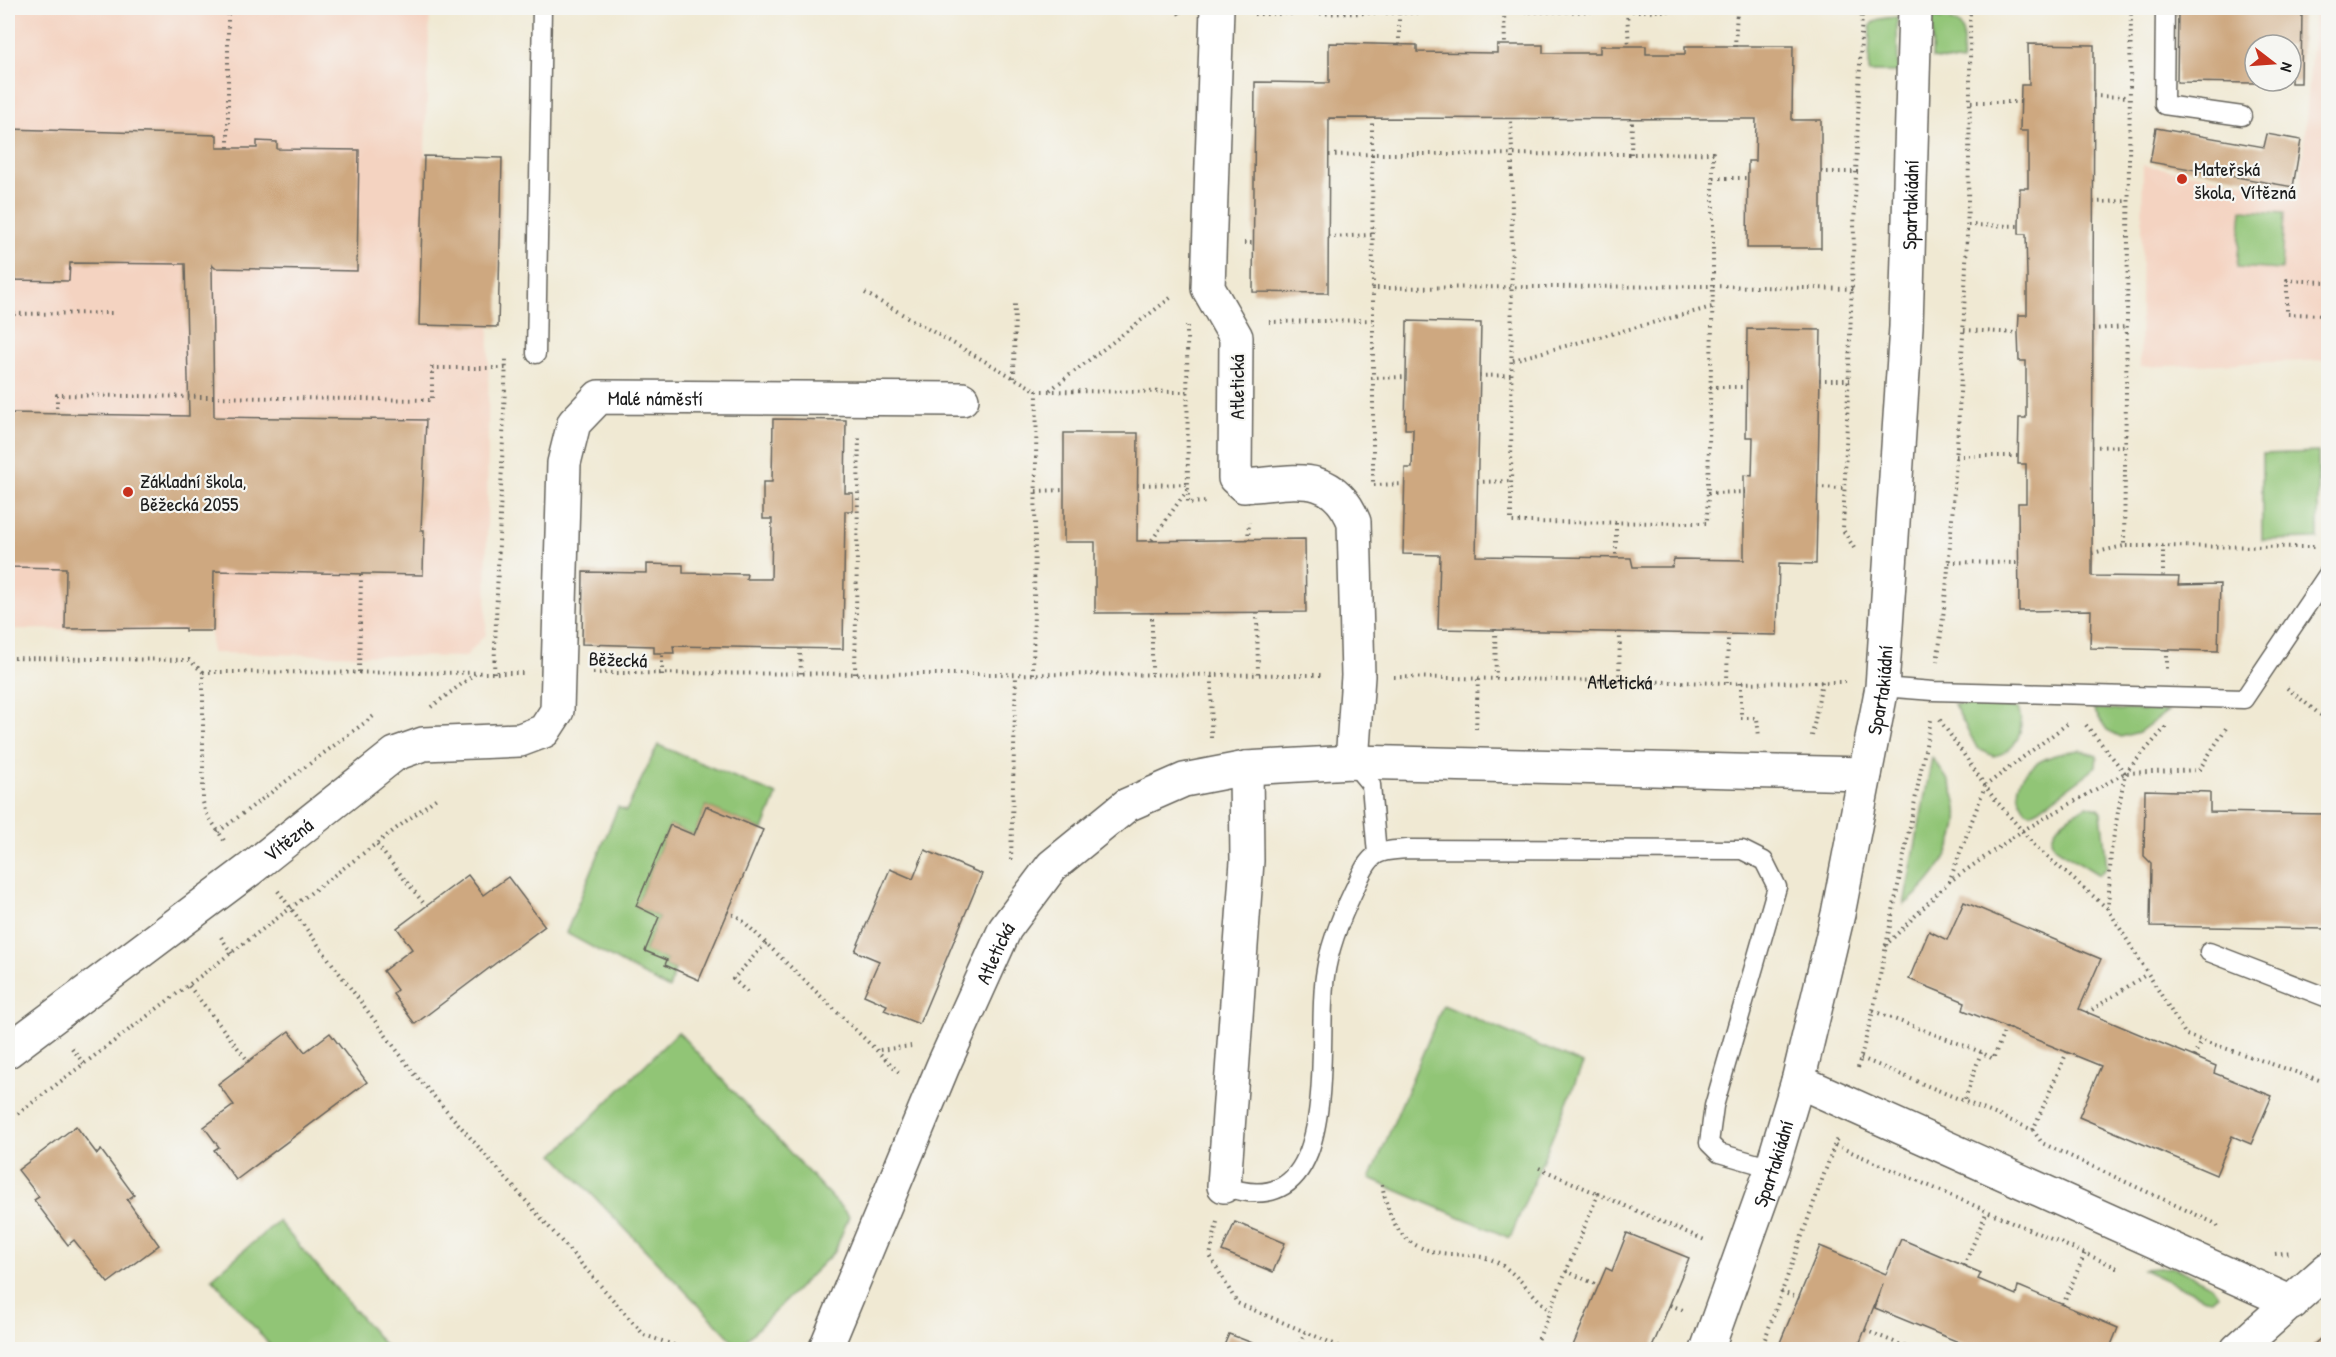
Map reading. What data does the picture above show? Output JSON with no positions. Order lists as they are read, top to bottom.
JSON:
{
  "streets": {
    "street": [
      "Spartakiádní",
      "Atletická",
      "Malé náměstí",
      "Vítězná"
    ],
    "path": ["Běžecká"]
  },
  "crossings": [
    ["Spartakiádní", "Atletická"],
    ["Atletická", "Běžecká"],
    ["Malé náměstí", "Běžecká"],
    ["Malé náměstí", "Vítězná"],
    ["Běžecká", "Vítězná"]
  ],
  "places": ["Mateřská škola, Vítězná", "Základní škola, Běžecká 2055"],
  "north": "right"
}
